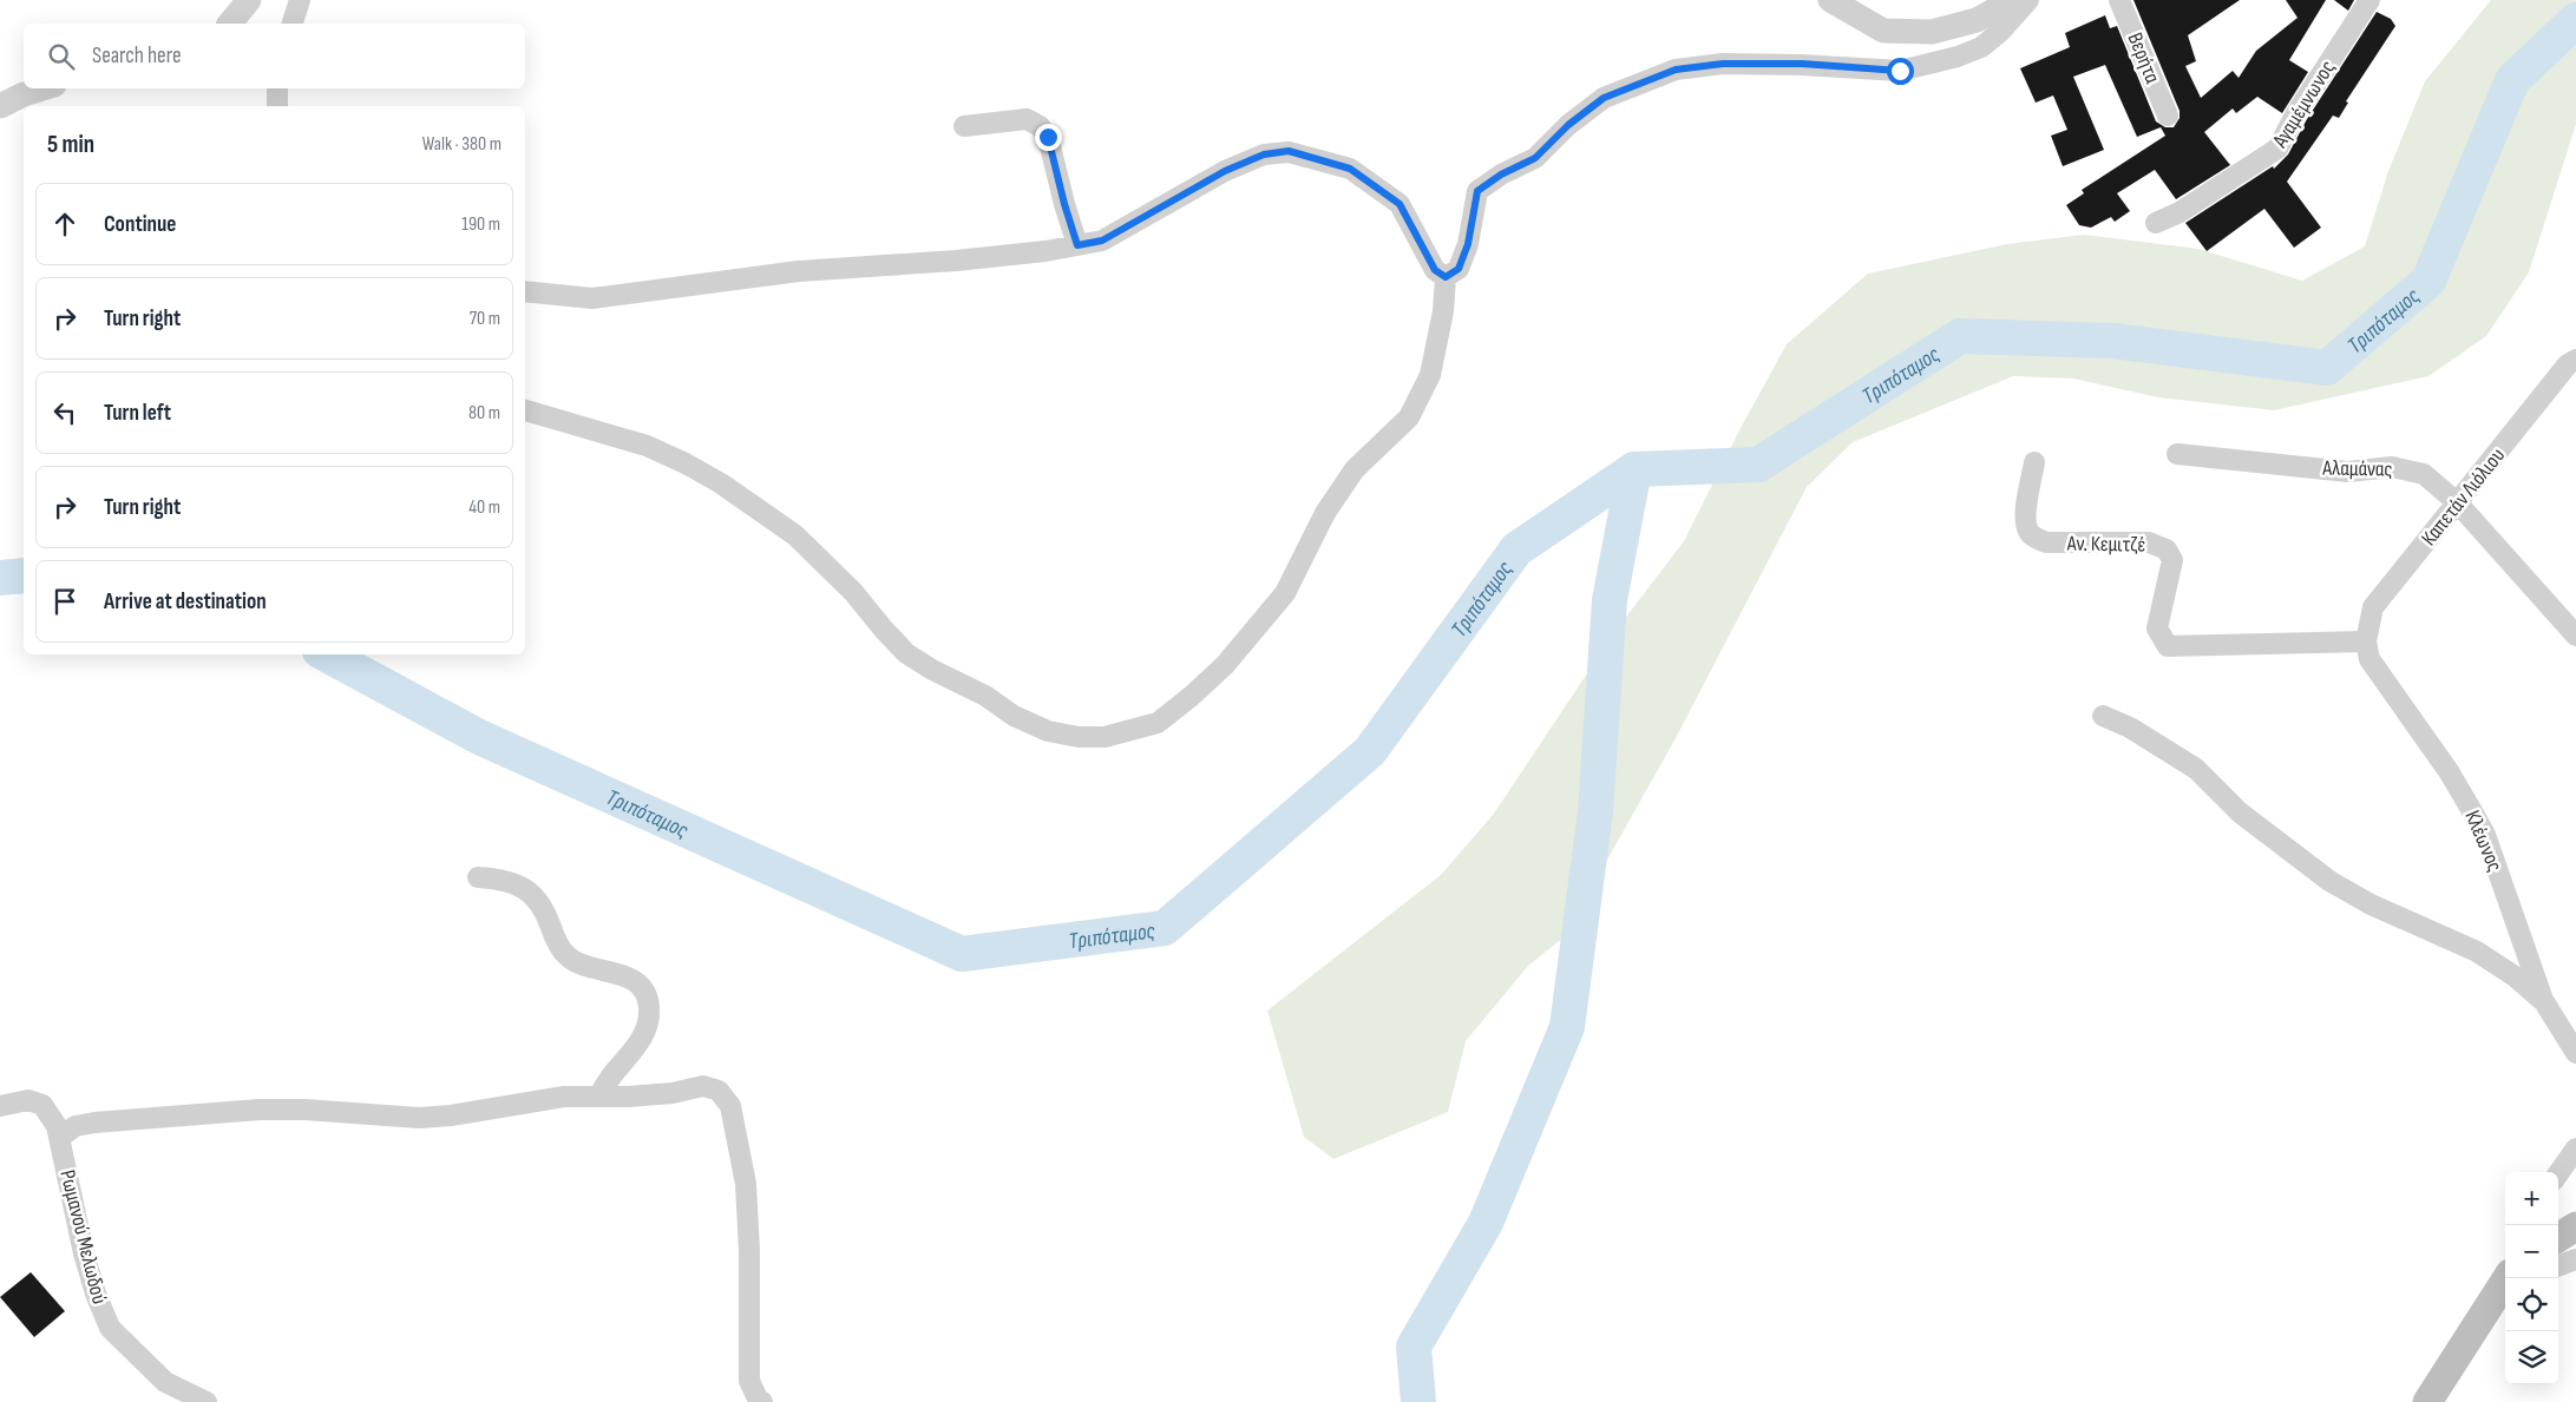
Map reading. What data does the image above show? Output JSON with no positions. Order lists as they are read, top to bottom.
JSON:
{
  "streets": {
    "street": [
      "Βερήτα",
      "Αγαμέμνωνος",
      "Αλαμάνας",
      "Καπετάν Λιόλιου",
      "Αν. Κεμιτζέ",
      "Κλέωνος",
      "Ρωμανού Μελωδού"
    ]
  },
  "crossings": [
    ["Αλαμάνας", "Καπετάν Λιόλιου"],
    ["Καπετάν Λιόλιου", "Αν. Κεμιτζέ"],
    ["Καπετάν Λιόλιου", "Κλέωνος"],
    ["Αν. Κεμιτζέ", "Κλέωνος"]
  ],
  "water": ["Τριπόταμος"],
  "page": {
    "search": "Search here",
    "heading": ["5 min", "Walk · 380 m"],
    "list": [
      ["Continue", "190 m"],
      ["Turn right", "70 m"],
      ["Turn left", "80 m"],
      ["Turn right", "40 m"],
      "Arrive at destination"
    ],
    "map_buttons": ["+", "−"]
  }
}
